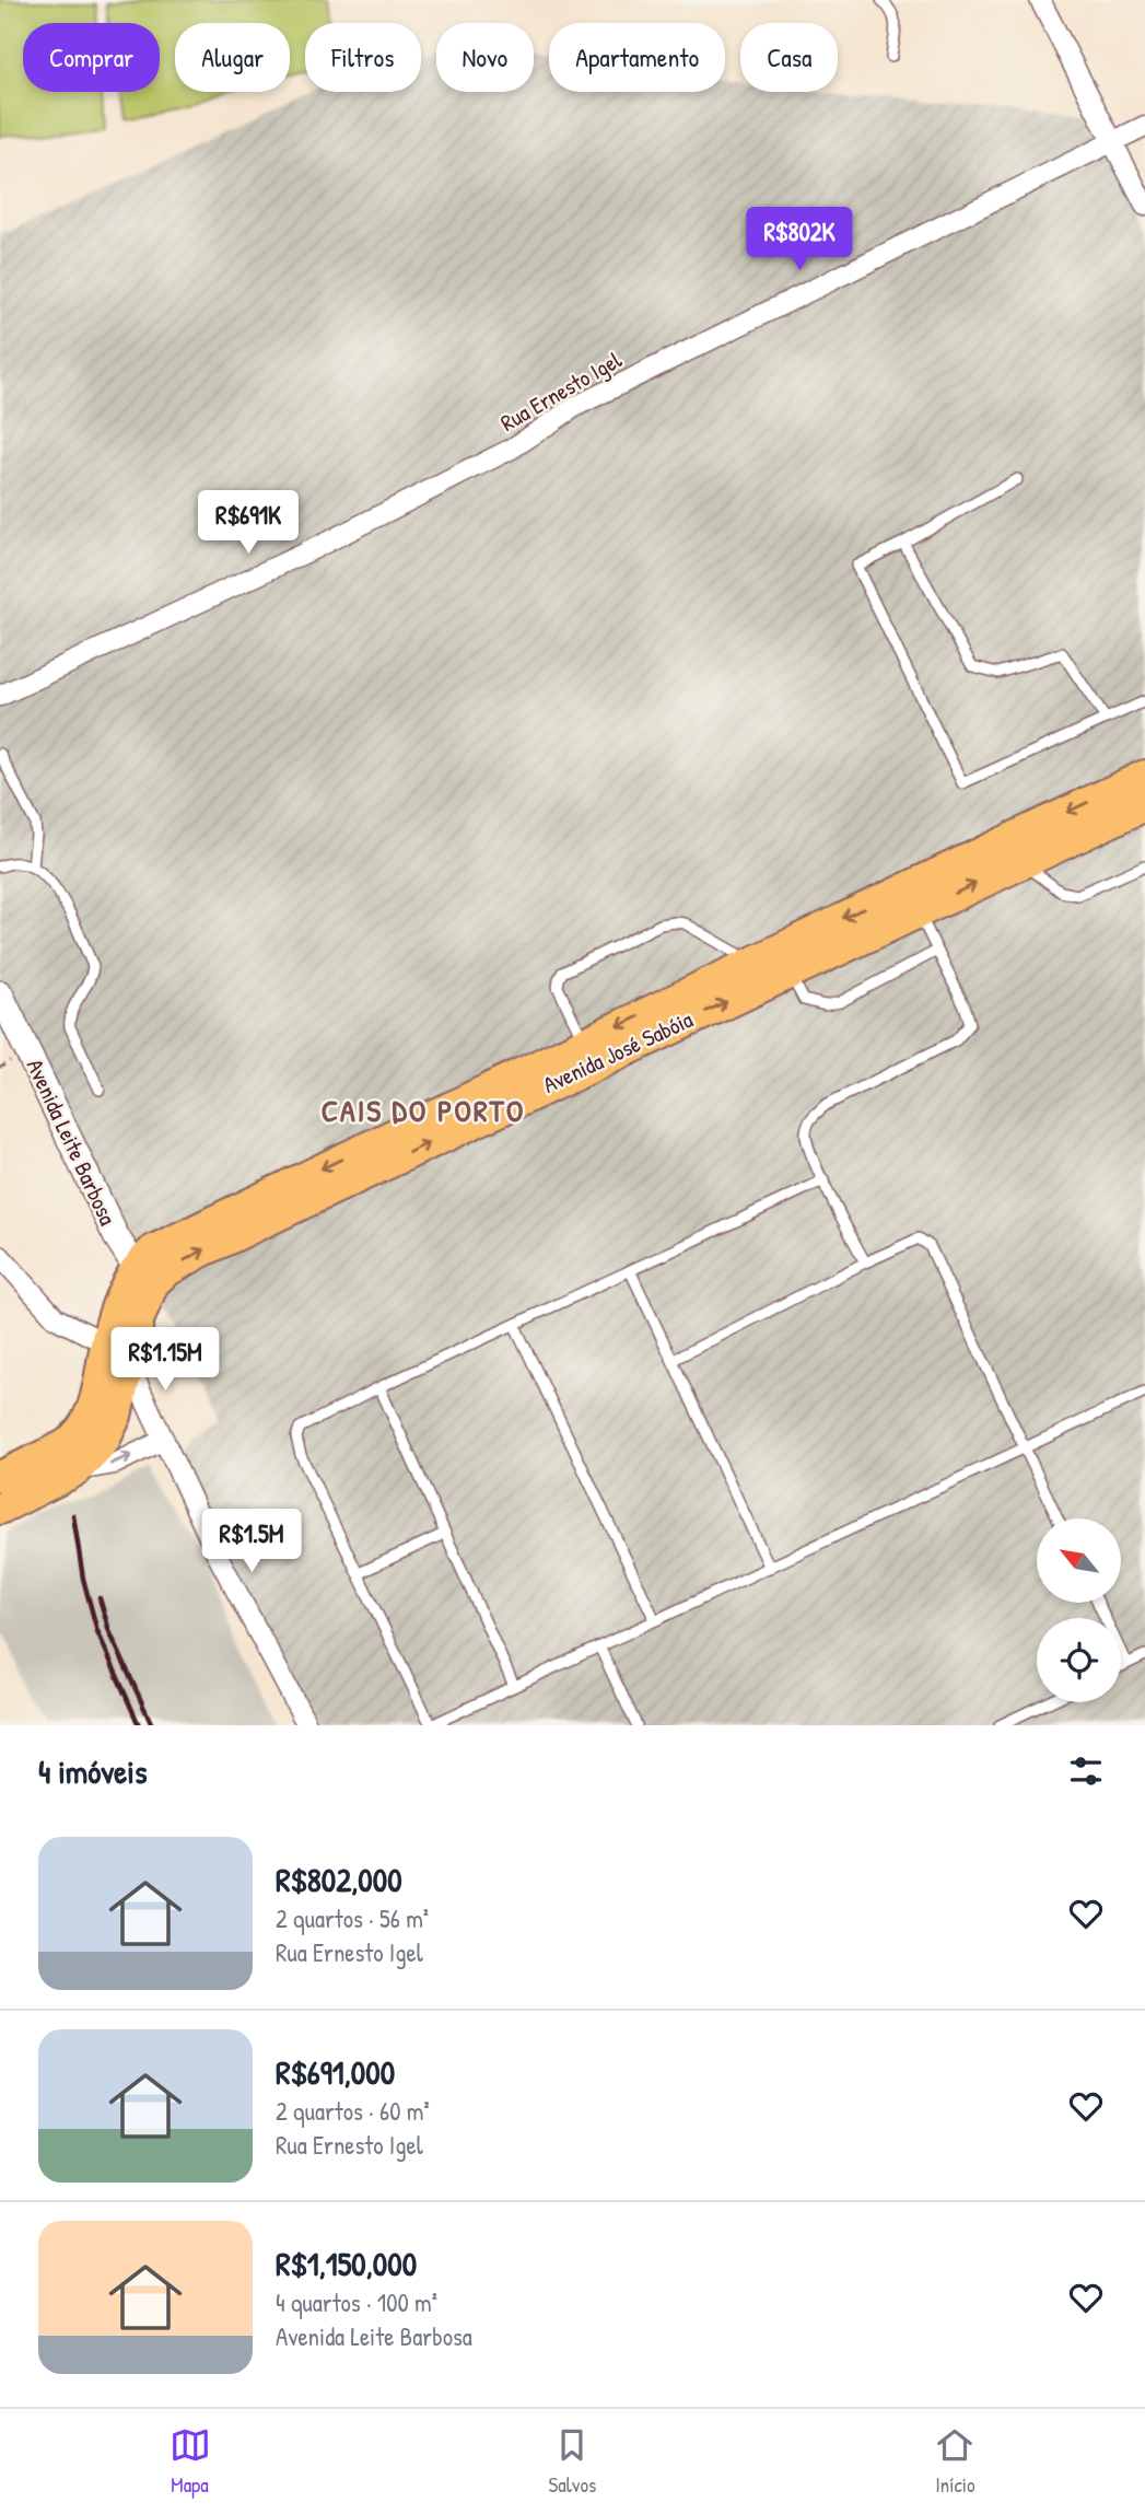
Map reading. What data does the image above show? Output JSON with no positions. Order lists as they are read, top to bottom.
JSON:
{
  "streets": {
    "main road": ["Avenida José Sabóia"],
    "street": ["Rua Ernesto Igel", "Avenida Leite Barbosa"]
  },
  "crossings": [
    ["Avenida José Sabóia", "Avenida Leite Barbosa"]
  ],
  "districts": ["CAIS DO PORTO"],
  "north": "top left",
  "page": {
    "chip": [
      "Comprar",
      "Alugar",
      "Filtros",
      "Novo",
      "Apartamento",
      "Casa"
    ],
    "price": [
      "R$802K",
      "R$691K",
      "R$1.15M",
      "R$1.5M"
    ],
    "heading": "4 imóveis",
    "list": [
      {
        "name": "R$802,000",
        "note": "2 quartos · 56 m² · Rua Ernesto Igel"
      },
      {
        "name": "R$691,000",
        "note": "2 quartos · 60 m² · Rua Ernesto Igel"
      },
      {
        "name": "R$1,150,000",
        "note": "4 quartos · 100 m² · Avenida Leite Barbosa"
      }
    ],
    "tabs": ["Mapa", "Salvos", "Início"]
  }
}
